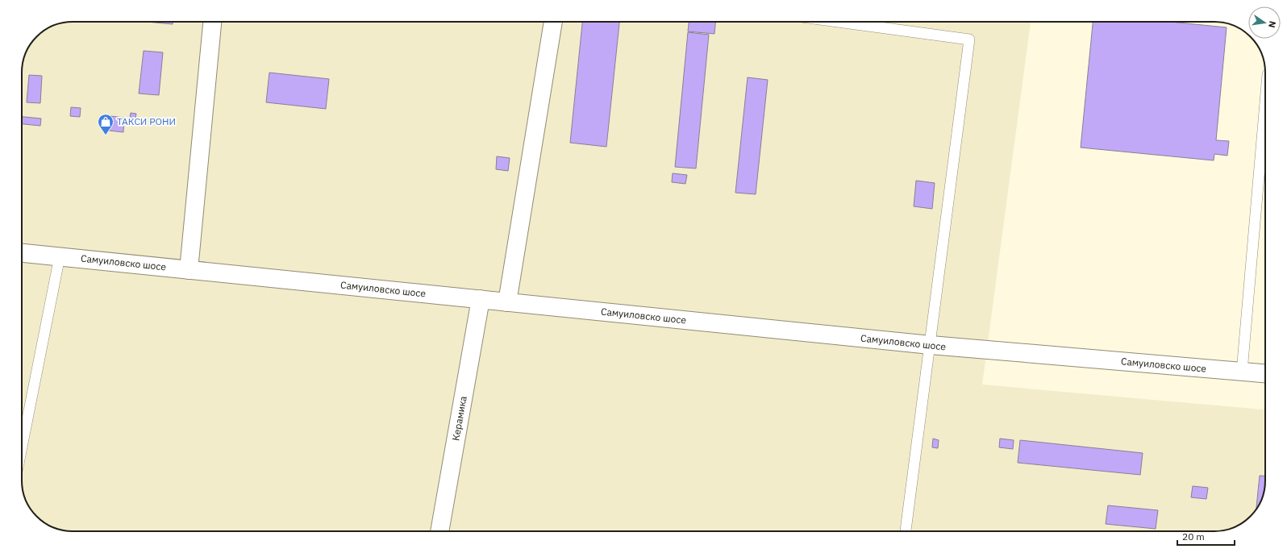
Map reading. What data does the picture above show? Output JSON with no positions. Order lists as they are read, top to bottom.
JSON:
{
  "streets": {
    "street": ["Самуиловско шосе", "Керамика"]
  },
  "crossings": [
    ["Самуиловско шосе", "Керамика"]
  ],
  "places": {
    "shop": ["ТАКСИ РОНИ"]
  },
  "scale_bar": "20 m",
  "north": "right"
}
